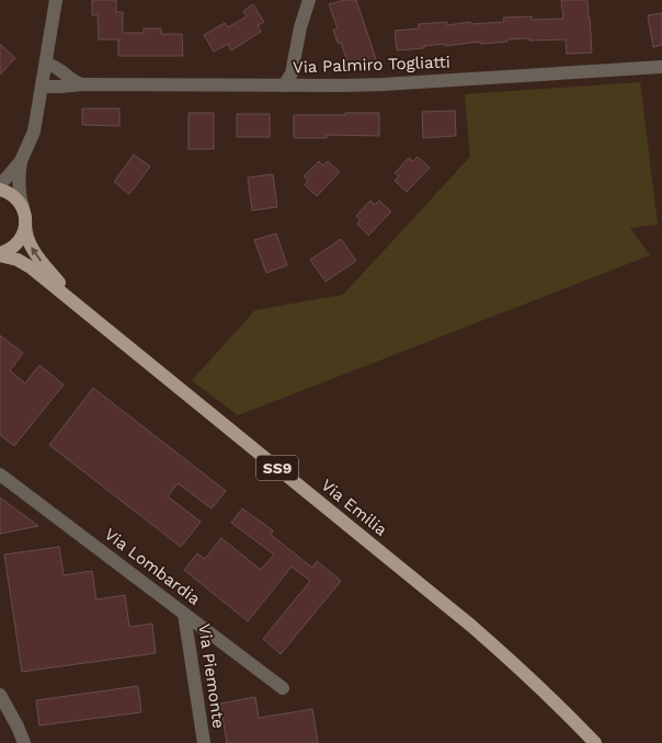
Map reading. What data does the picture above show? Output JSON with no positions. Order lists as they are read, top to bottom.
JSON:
{
  "streets": {
    "main road": ["SS9", "Via Emilia"],
    "street": ["Via Palmiro Togliatti", "Via Lombardia", "Via Piemonte"]
  },
  "crossings": [
    ["Via Lombardia", "Via Piemonte"]
  ]
}
